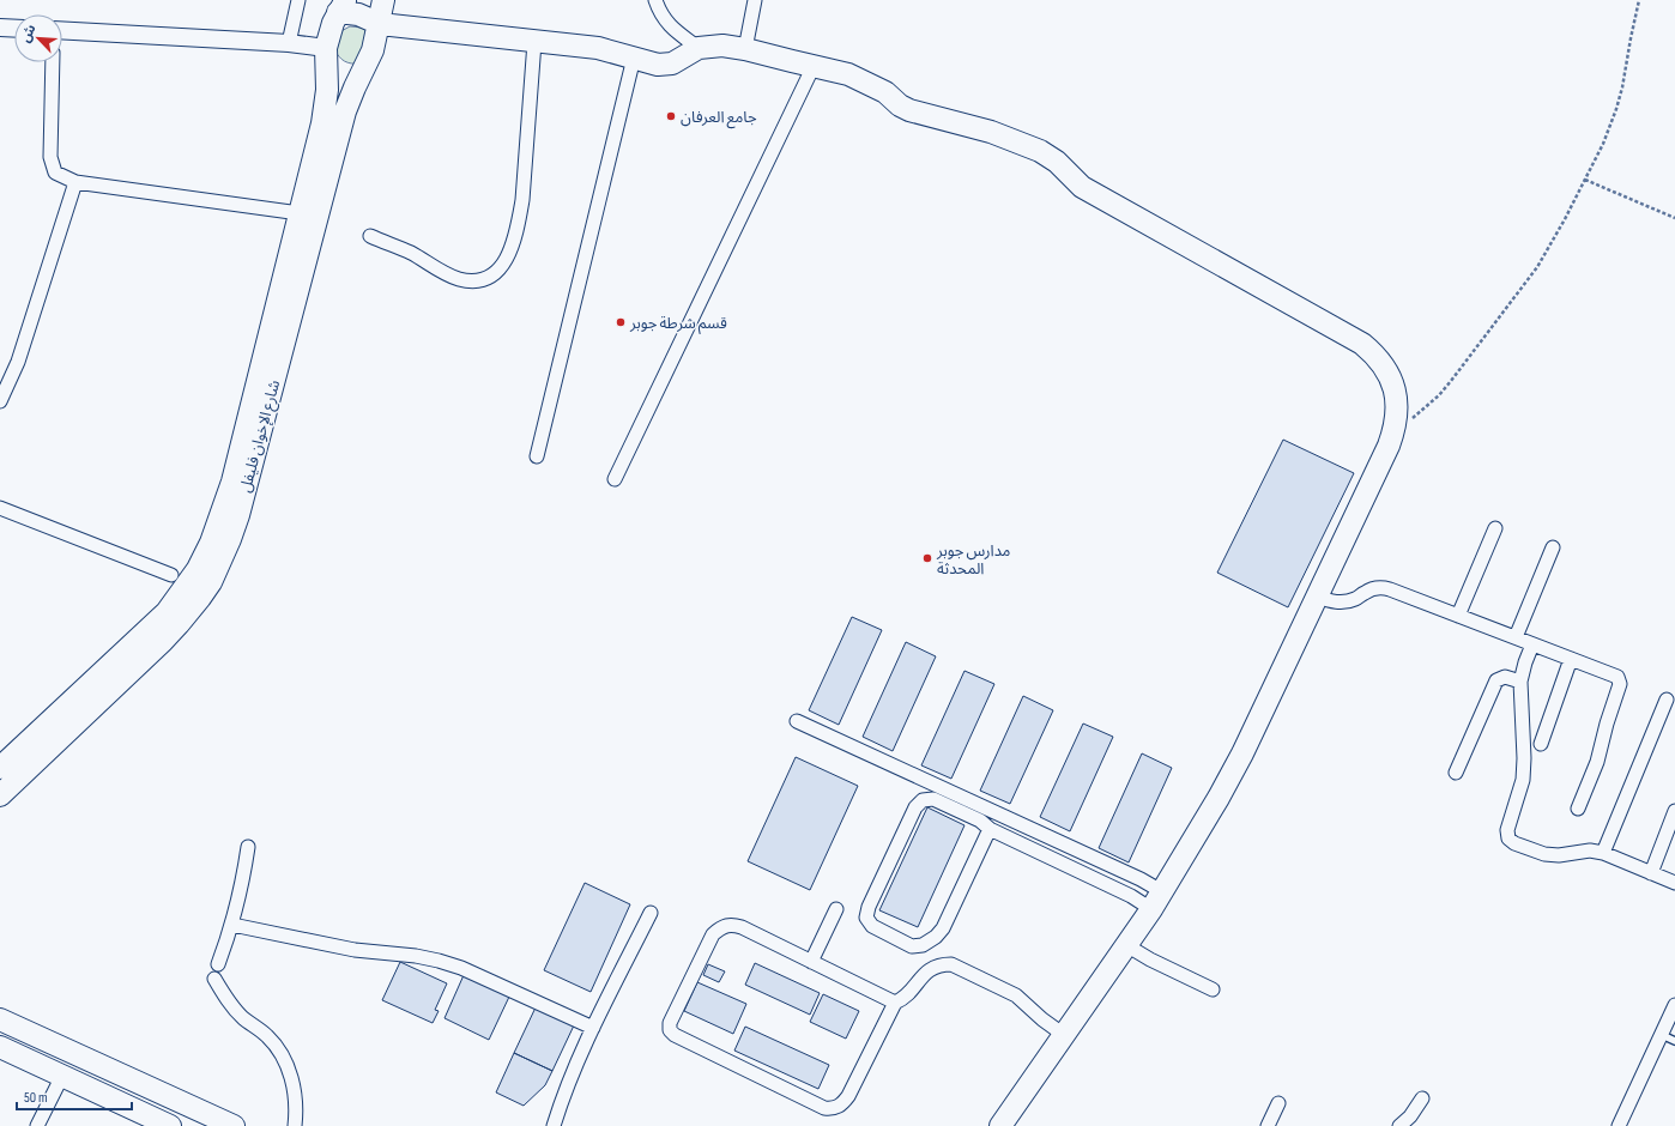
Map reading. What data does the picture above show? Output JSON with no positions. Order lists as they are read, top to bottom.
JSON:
{
  "streets": {
    "main road": ["شارع الإخوان فليفل"]
  },
  "places": ["جامع العرفان", "قسم شرطة جوبر", "مدارس جوبر المحدثة"],
  "scale_bar": "50 m",
  "north": "top left"
}
